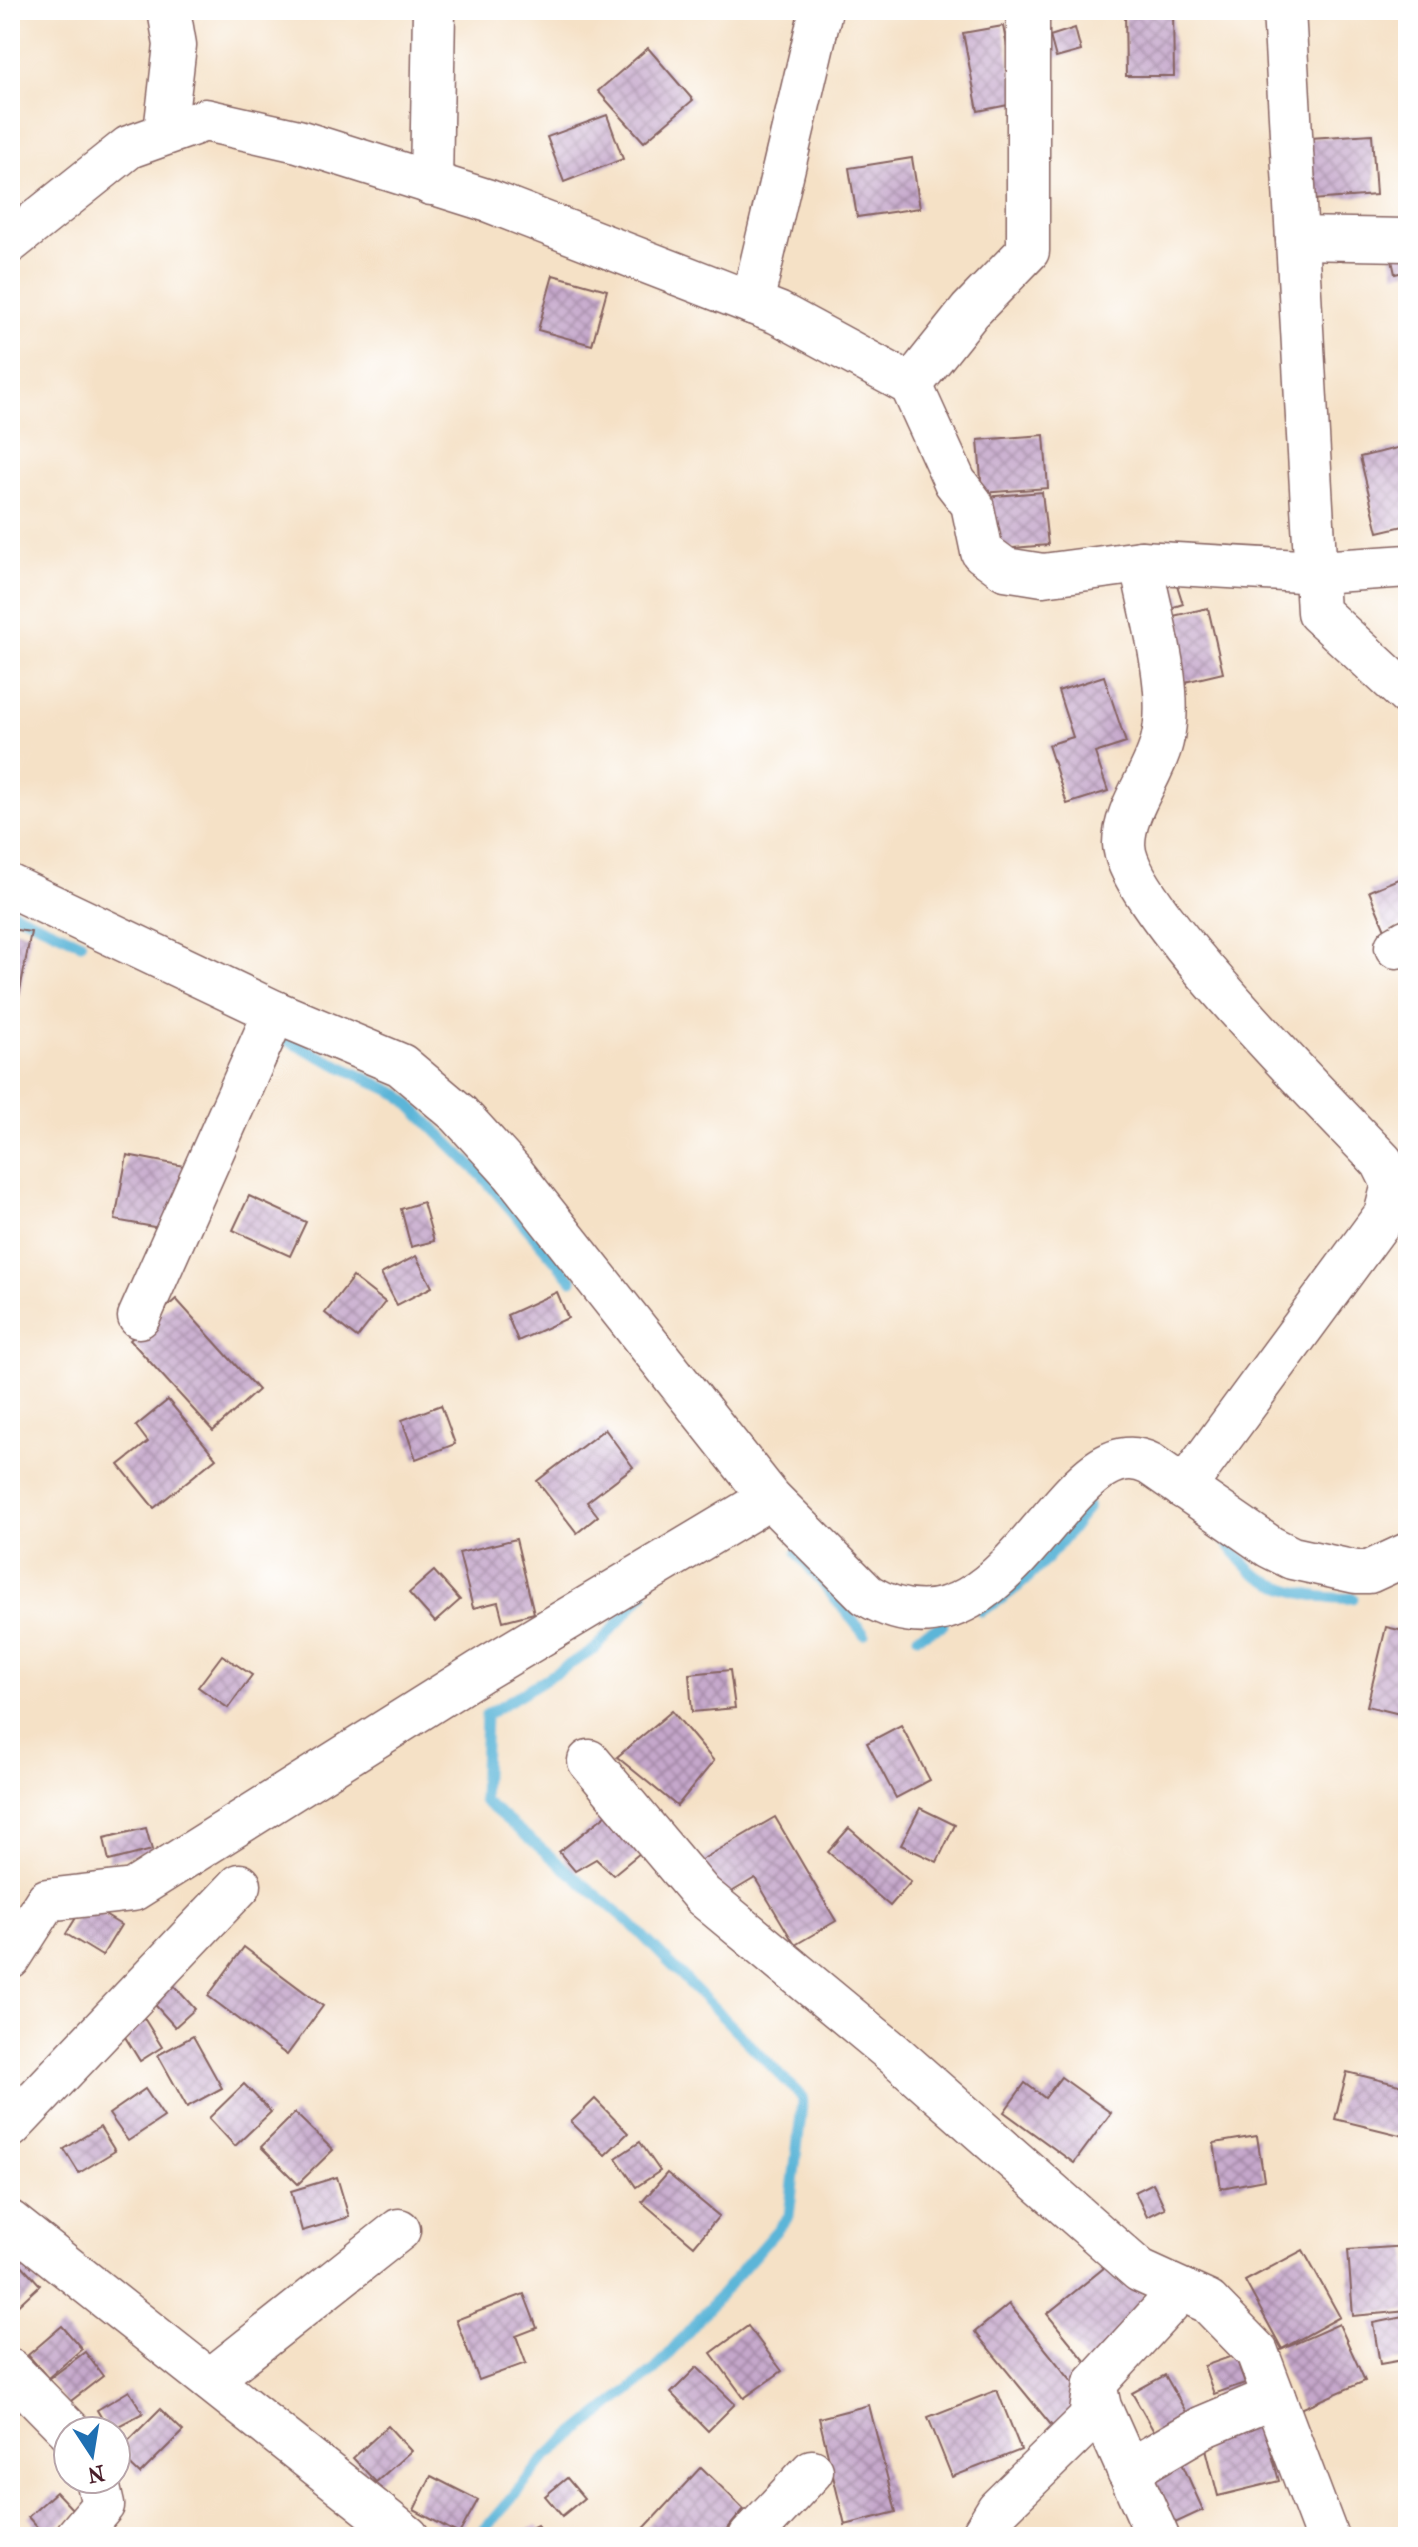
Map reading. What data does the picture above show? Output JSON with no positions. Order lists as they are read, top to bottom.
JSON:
{
  "north": "bottom"
}
